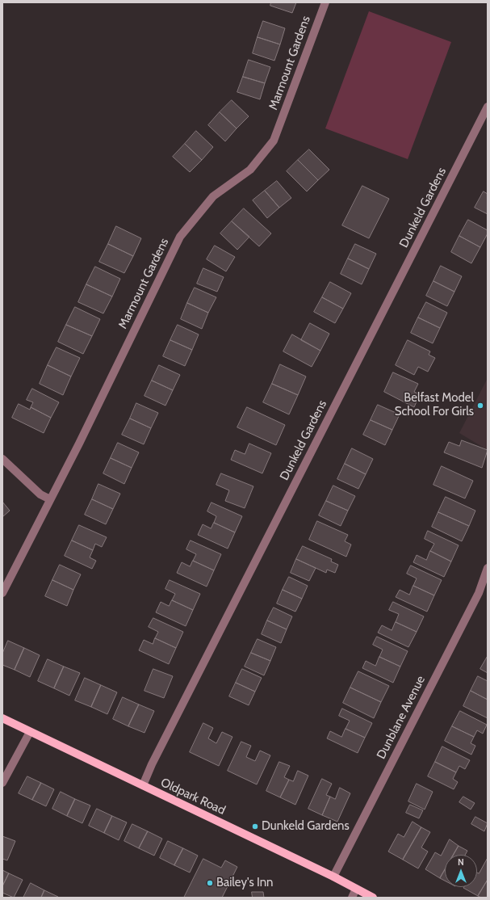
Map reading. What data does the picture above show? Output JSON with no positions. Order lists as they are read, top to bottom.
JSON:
{
  "streets": {
    "main road": ["Oldpark Road"],
    "street": ["Marmount Gardens", "Dunkeld Gardens", "Dunblane Avenue"]
  },
  "crossings": [
    ["Dunkeld Gardens", "Oldpark Road"],
    ["Dunblane Avenue", "Oldpark Road"]
  ],
  "places": ["Belfast Model School For Girls", "Dunkeld Gardens", "Bailey's Inn"],
  "north": "top"
}
